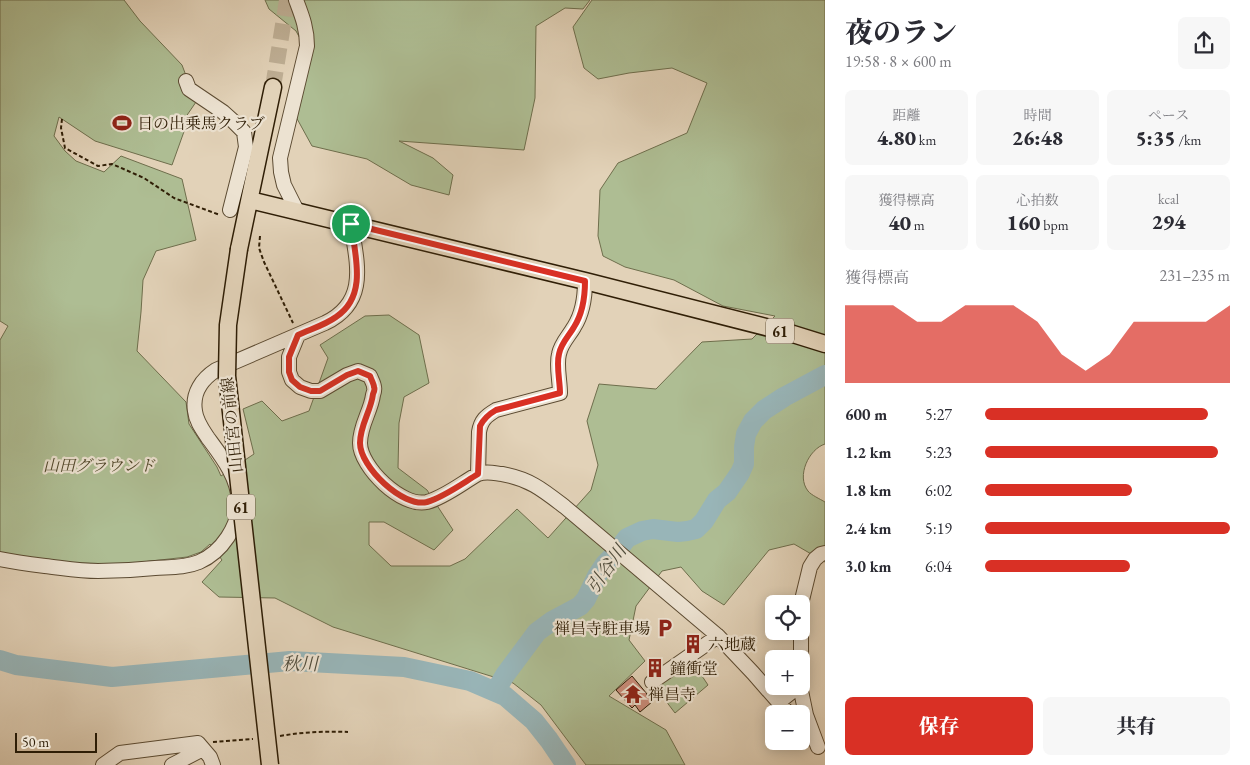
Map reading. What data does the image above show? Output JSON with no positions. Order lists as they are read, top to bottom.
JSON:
{
  "streets": {
    "main road": ["61", "山田宮の前線"]
  },
  "crossings": [
    ["61", "山田宮の前線"]
  ],
  "water": ["引谷川", "秋川"],
  "parks": ["山田グラウンド"],
  "places": {
    "sports": ["日の出乗馬クラブ"],
    "parking": ["禅昌寺駐車場"],
    "building": ["六地蔵", "鐘衝堂"],
    "temple": ["禅昌寺"]
  },
  "scale_bar": "50 m",
  "page": {
    "heading": ["夜のラン", "19:58 · 8 × 600 m"],
    "stats": [
      ["距離", "4.80 km"],
      ["時間", "26:48"],
      ["ペース", "5:35 /km"],
      ["獲得標高", "40 m"],
      ["心拍数", "160 bpm"],
      ["kcal", "294"]
    ],
    "chart": ["獲得標高", "231–235 m"],
    "list": [
      {
        "name": "600 m",
        "note": "5:27"
      },
      {
        "name": "1.2 km",
        "note": "5:23"
      },
      {
        "name": "1.8 km",
        "note": "6:02"
      },
      {
        "name": "2.4 km",
        "note": "5:19"
      },
      {
        "name": "3.0 km",
        "note": "6:04"
      }
    ],
    "map_buttons": ["+", "−"],
    "buttons": ["保存", "共有"],
    "scale": "50 m"
  }
}
